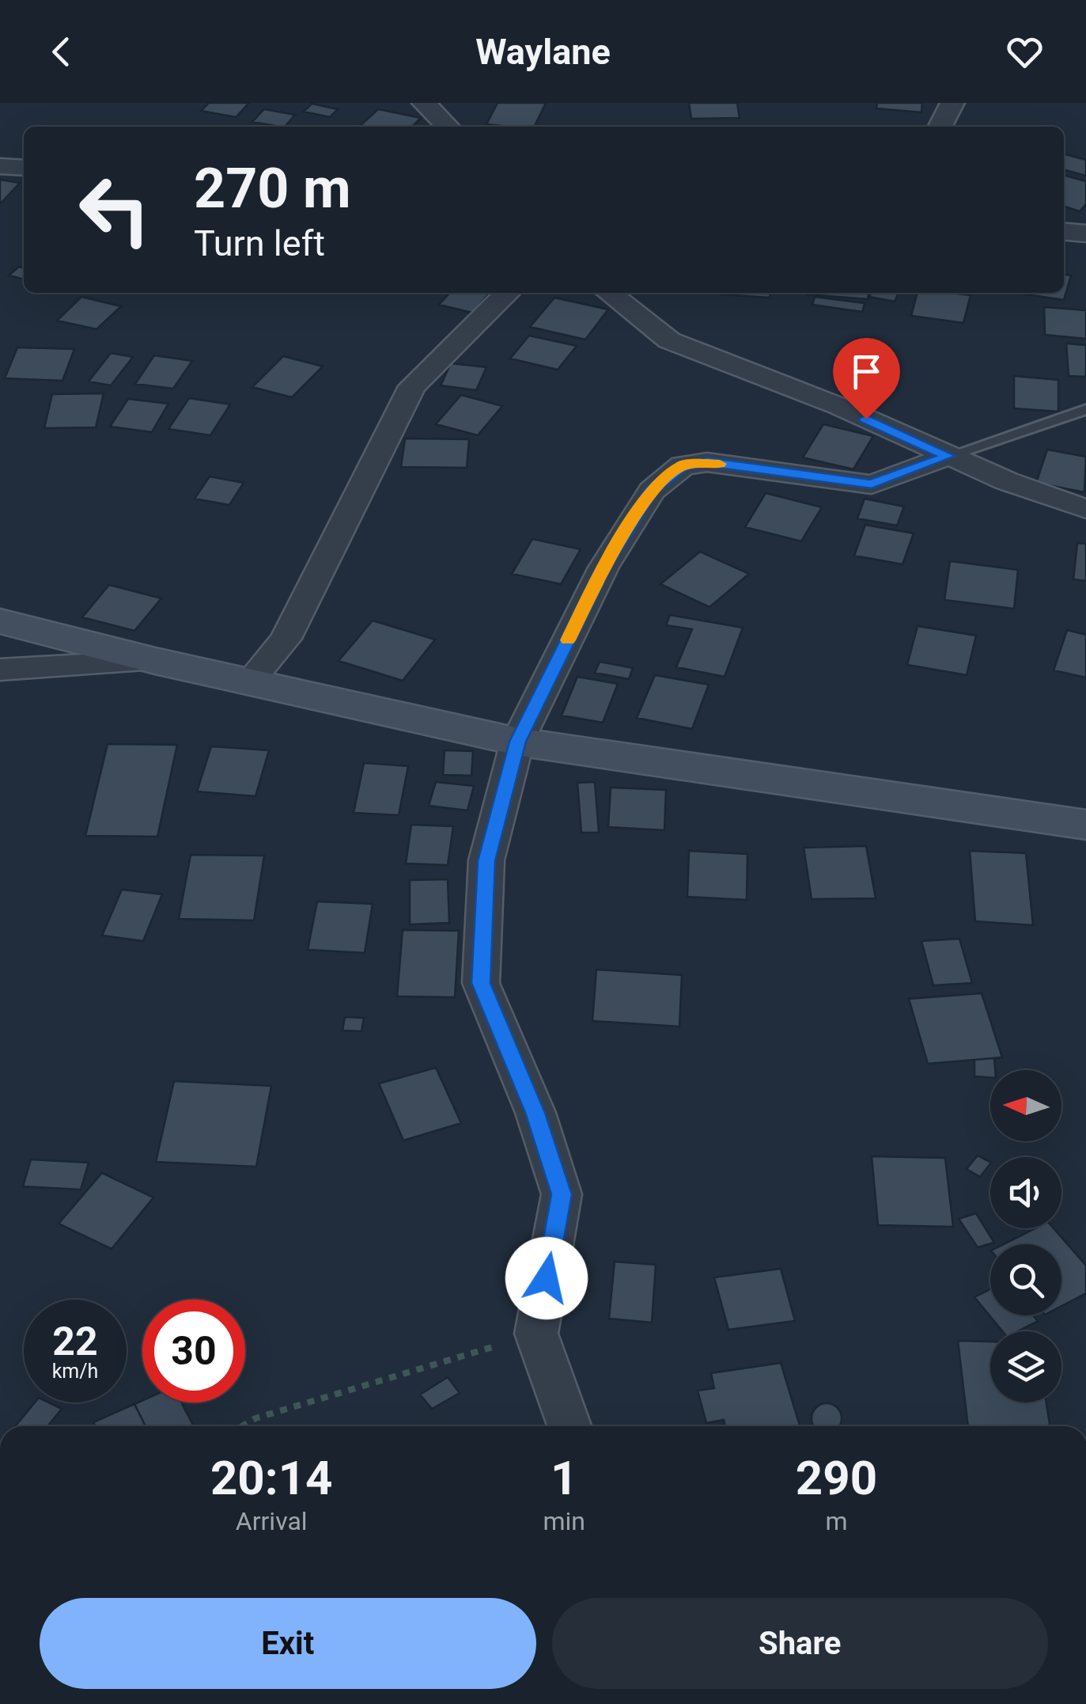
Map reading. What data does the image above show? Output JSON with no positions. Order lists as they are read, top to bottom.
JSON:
{
  "north": "left",
  "page": {
    "header": "Waylane",
    "turn": ["270 m", "Turn left"],
    "speed": "22 km/h",
    "limit": "30",
    "eta": [
      "20:14",
      "Arrival",
      "1",
      "min",
      "290",
      "m"
    ],
    "buttons": ["Exit", "Share"]
  }
}
